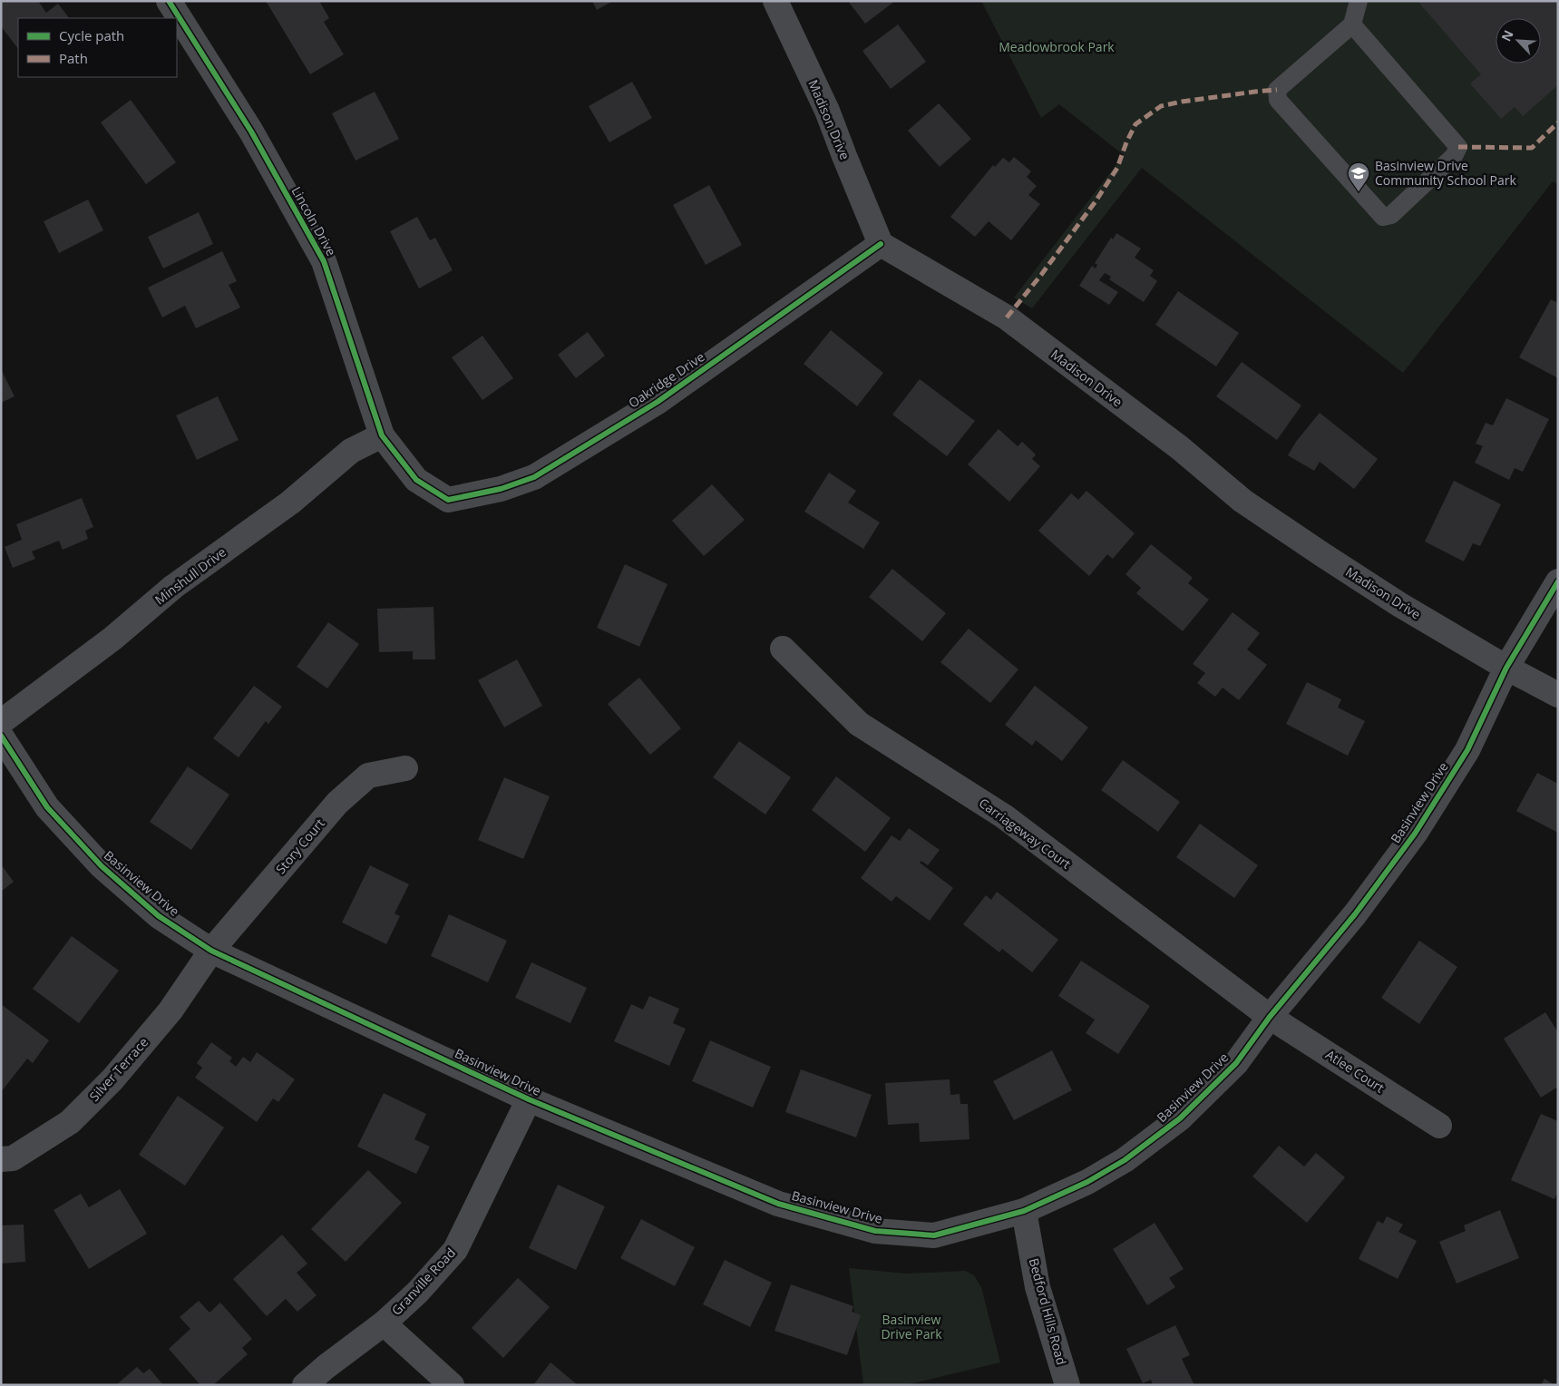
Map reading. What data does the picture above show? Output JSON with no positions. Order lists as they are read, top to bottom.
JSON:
{
  "streets": {
    "street": [
      "Madison Drive",
      "Lincoln Drive",
      "Oakridge Drive",
      "Minshull Drive",
      "Basinview Drive",
      "Carriageway Court",
      "Story Court",
      "Silver Terrace",
      "Atlee Court",
      "Granville Road",
      "Bedford Hills Road"
    ]
  },
  "crossings": [
    ["Madison Drive", "Oakridge Drive"],
    ["Madison Drive", "Basinview Drive"],
    ["Lincoln Drive", "Oakridge Drive"],
    ["Lincoln Drive", "Minshull Drive"],
    ["Basinview Drive", "Carriageway Court"],
    ["Basinview Drive", "Story Court"],
    ["Basinview Drive", "Silver Terrace"],
    ["Basinview Drive", "Atlee Court"],
    ["Basinview Drive", "Granville Road"],
    ["Basinview Drive", "Bedford Hills Road"],
    ["Carriageway Court", "Atlee Court"],
    ["Story Court", "Silver Terrace"]
  ],
  "parks": ["Meadowbrook Park", "Basinview Drive Park"],
  "places": {
    "school or university": ["Basinview Drive Community School Park"]
  },
  "legend": ["Cycle path", "Path"],
  "north": "top left"
}
